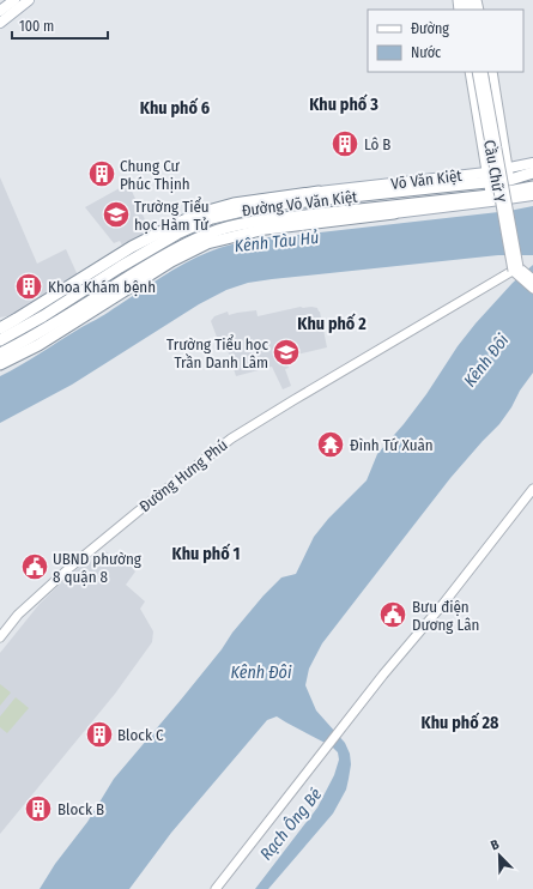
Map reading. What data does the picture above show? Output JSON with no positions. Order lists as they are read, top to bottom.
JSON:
{
  "streets": {
    "highway": ["Võ Văn Kiệt", "Đường Võ Văn Kiệt"],
    "main road": ["Cầu Chữ Y", "Đường Hưng Phú"]
  },
  "crossings": [
    ["Cầu Chữ Y", "Đường Hưng Phú"],
    ["Võ Văn Kiệt", "Đường Võ Văn Kiệt"]
  ],
  "districts": [
    "Khu phố 3",
    "Khu phố 6",
    "Khu phố 2",
    "Khu phố 1",
    "Khu phố 28"
  ],
  "water": ["Kênh Tàu Hủ", "Kênh Đôi", "Rạch Ông Bé"],
  "places": {
    "building": [
      "Lô B",
      "Chung Cư Phúc Thịnh",
      "Khoa Khám bệnh",
      "Block C",
      "Block B"
    ],
    "school or university": ["Trường Tiểu học Hàm Tử", "Trường Tiểu học Trần Danh Lâm"],
    "temple": ["Đình Tứ Xuân"],
    "public building": ["UBND phường 8 quận 8", "Bưu điện Dương Lân"]
  },
  "legend": ["Đường", "Nước"],
  "scale_bar": "100 m",
  "north": "top left"
}
